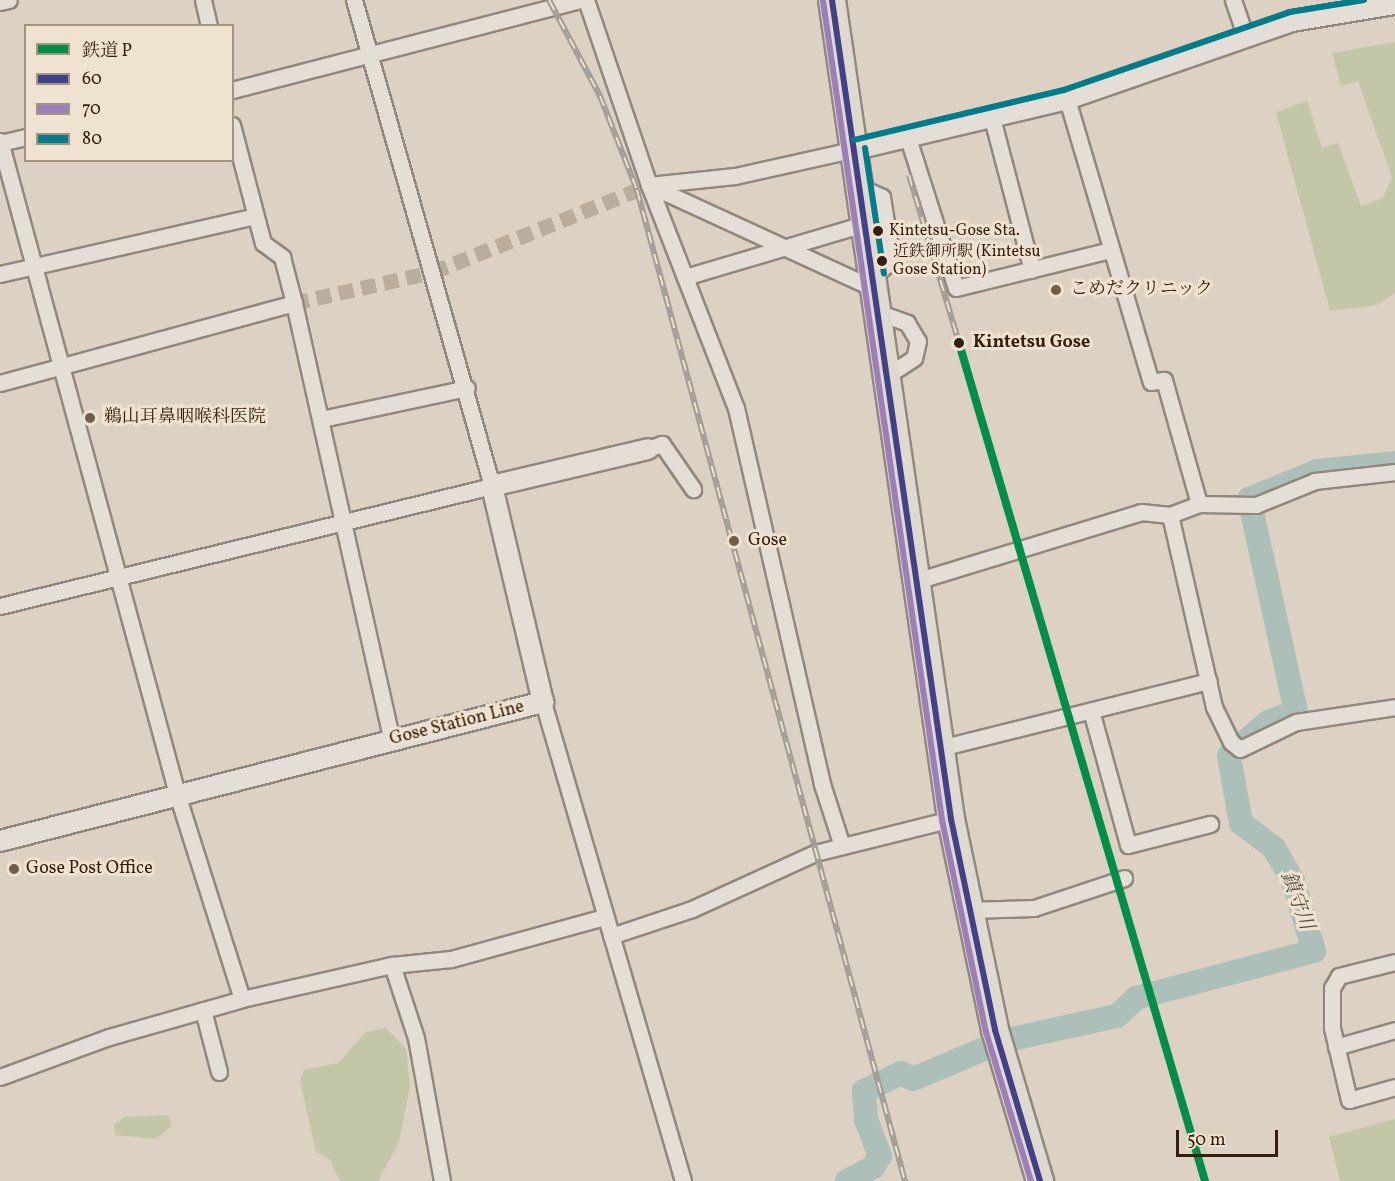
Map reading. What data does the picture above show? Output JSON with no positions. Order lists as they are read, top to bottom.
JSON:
{
  "streets": {
    "main road": ["Gose Station Line"]
  },
  "water": ["鎮守川"],
  "places": [
    "Kintetsu-Gose Sta.",
    "近鉄御所駅 (Kintetsu Gose Station)",
    "こめだクリニック",
    "Kintetsu Gose",
    "鵜山耳鼻咽喉科医院",
    "Gose",
    "Gose Post Office"
  ],
  "lines": [
    "transit line 60",
    "transit line 80",
    "transit line 70",
    "rail line P"
  ],
  "legend": [
    "鉄道 P",
    "60",
    "70",
    "80"
  ],
  "scale_bar": "50 m"
}
